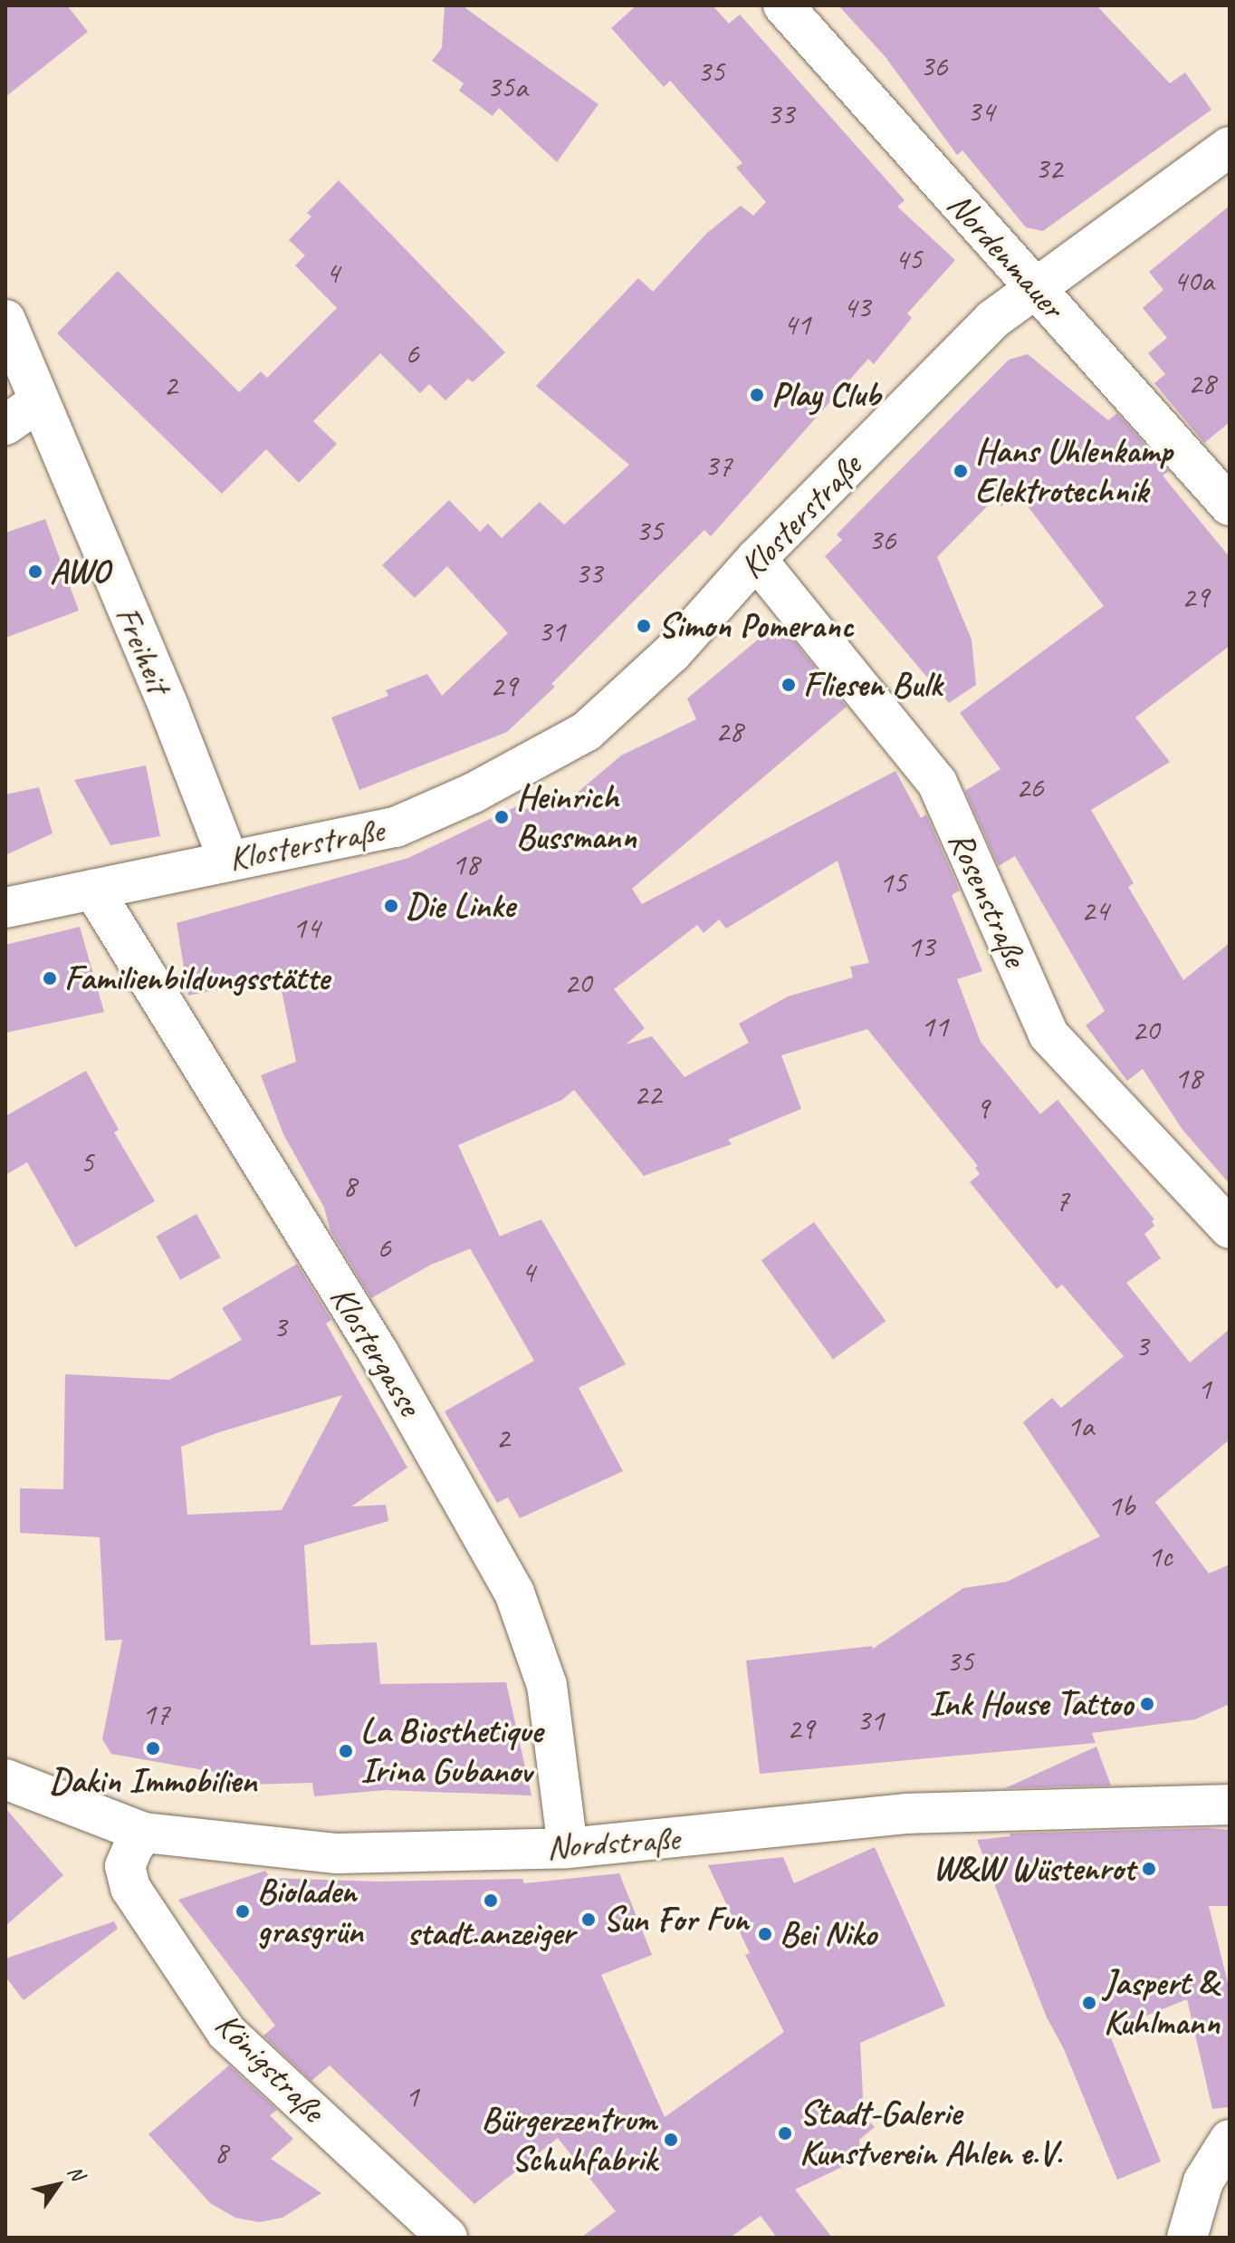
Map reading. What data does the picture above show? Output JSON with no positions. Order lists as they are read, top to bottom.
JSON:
{
  "streets": {
    "street": [
      "Nordenmauer",
      "Klosterstraße",
      "Freiheit",
      "Rosenstraße",
      "Klostergasse",
      "Nordstraße",
      "Königstraße"
    ]
  },
  "crossings": [
    ["Nordenmauer", "Klosterstraße"],
    ["Klosterstraße", "Freiheit"],
    ["Klosterstraße", "Rosenstraße"],
    ["Klosterstraße", "Klostergasse"],
    ["Klostergasse", "Nordstraße"],
    ["Nordstraße", "Königstraße"]
  ],
  "places": [
    "Play Club",
    "Hans Uhlenkamp Elektrotechnik",
    "AWO",
    "Simon Pomeranc",
    "Fliesen Bulk",
    "Heinrich Bussmann",
    "Die Linke",
    "Familienbildungsstätte",
    "Ink House Tattoo",
    "Dakin Immobilien",
    "La Biosthetique Irina Gubanov",
    "W&W Wüstenrot",
    "stadt.anzeiger",
    "Bioladen grasgrün",
    "Sun For Fun",
    "Bei Niko",
    "Jaspert & Kuhlmann",
    "Stadt-Galerie Kunstverein Ahlen e.V.",
    "Bürgerzentrum Schuhfabrik"
  ],
  "house_numbers": [
    "36",
    "35",
    "35a",
    "34",
    "33",
    "32",
    "45",
    "4",
    "40a",
    "43",
    "41",
    "6",
    "28",
    "2",
    "37",
    "35",
    "36",
    "33",
    "29",
    "31",
    "29",
    "28",
    "26",
    "18",
    "15",
    "24",
    "14",
    "13",
    "20",
    "11",
    "20",
    "18",
    "22",
    "9",
    "5",
    "8",
    "7",
    "6",
    "4",
    "3",
    "3",
    "1",
    "1a",
    "2",
    "1b",
    "1c",
    "35",
    "17",
    "31",
    "29",
    "1",
    "8"
  ],
  "north": "top right"
}
